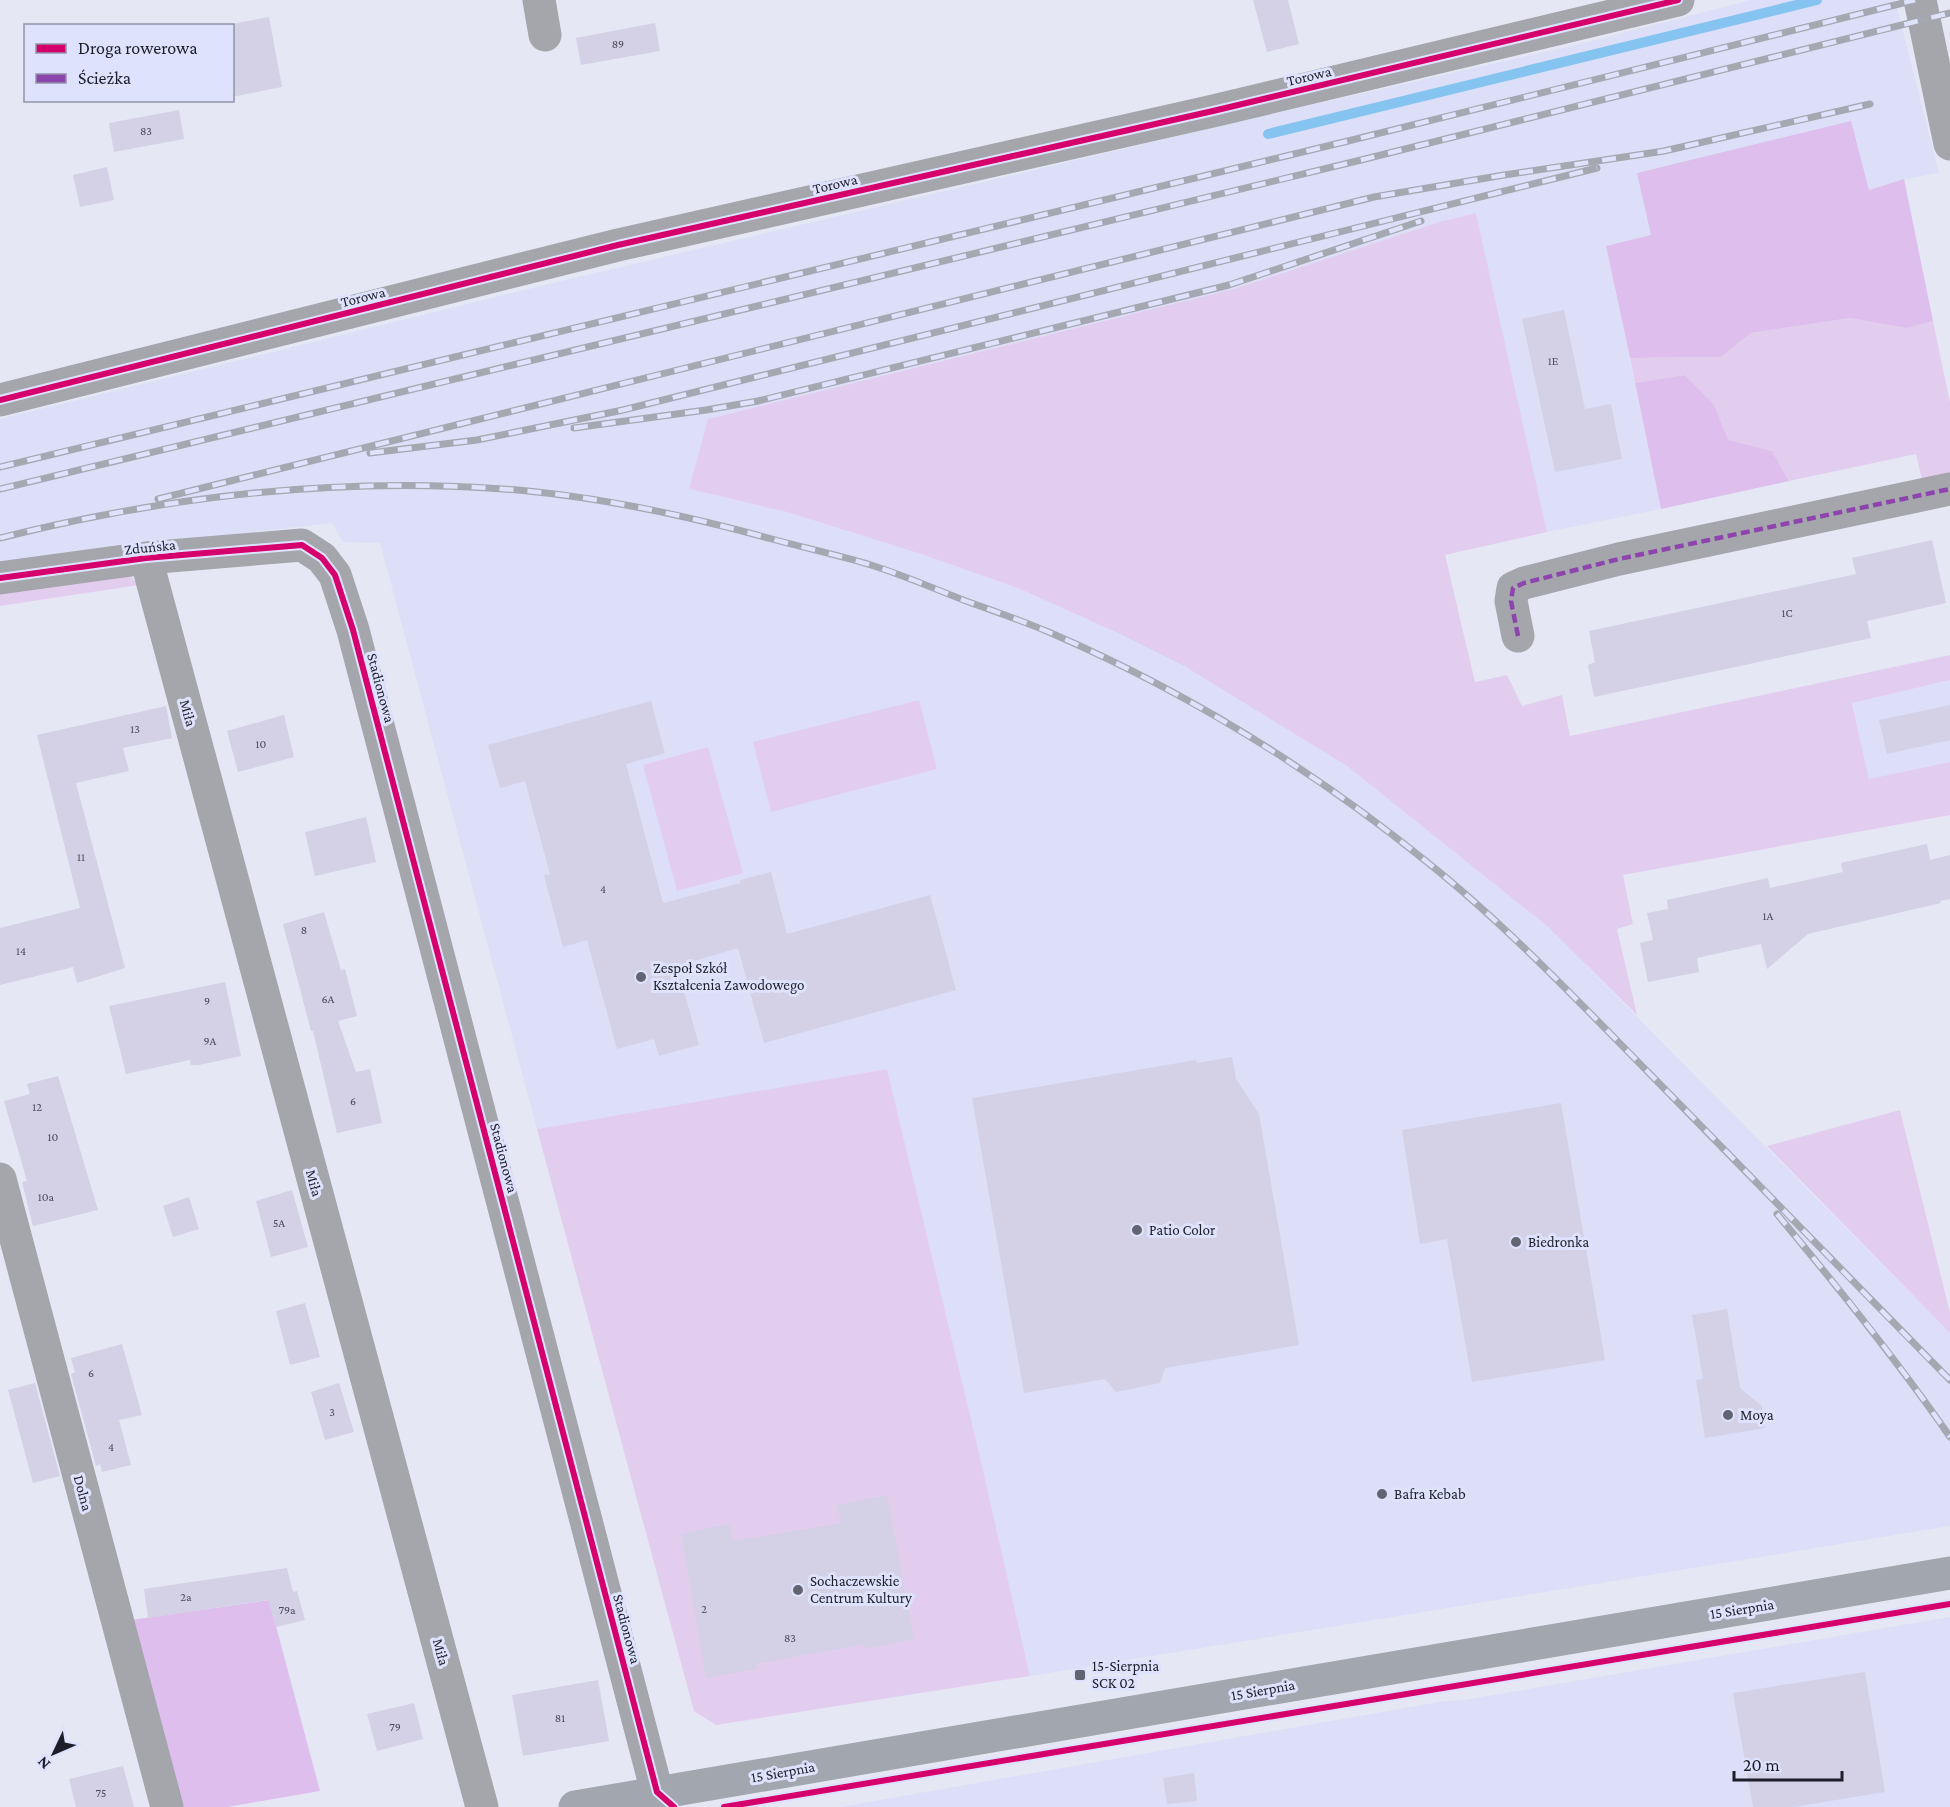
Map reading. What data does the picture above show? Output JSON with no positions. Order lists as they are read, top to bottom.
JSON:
{
  "streets": {
    "main road": ["15 Sierpnia"],
    "street": [
      "Torowa",
      "Zduńska",
      "Stadionowa",
      "Miła",
      "Dolna"
    ]
  },
  "crossings": [
    ["Zduńska", "Stadionowa"],
    ["Zduńska", "Miła"],
    ["Stadionowa", "15 Sierpnia"]
  ],
  "places": {
    "other": [
      "Zespoł Szkół Kształcenia Zawodowego",
      "Patio Color",
      "Biedronka",
      "Moya",
      "Bafra Kebab",
      "Sochaczewskie Centrum Kultury"
    ],
    "transit": ["15-Sierpnia SCK 02"]
  },
  "house_numbers": [
    "89",
    "83",
    "1E",
    "1C",
    "13",
    "10",
    "11",
    "4",
    "1A",
    "8",
    "14",
    "6A",
    "9",
    "9A",
    "6",
    "12",
    "10",
    "10a",
    "5A",
    "6",
    "3",
    "4",
    "2a",
    "2",
    "79a",
    "83",
    "81",
    "79",
    "75"
  ],
  "legend": ["Droga rowerowa", "Ścieżka"],
  "scale_bar": "20 m",
  "north": "bottom left"
}
